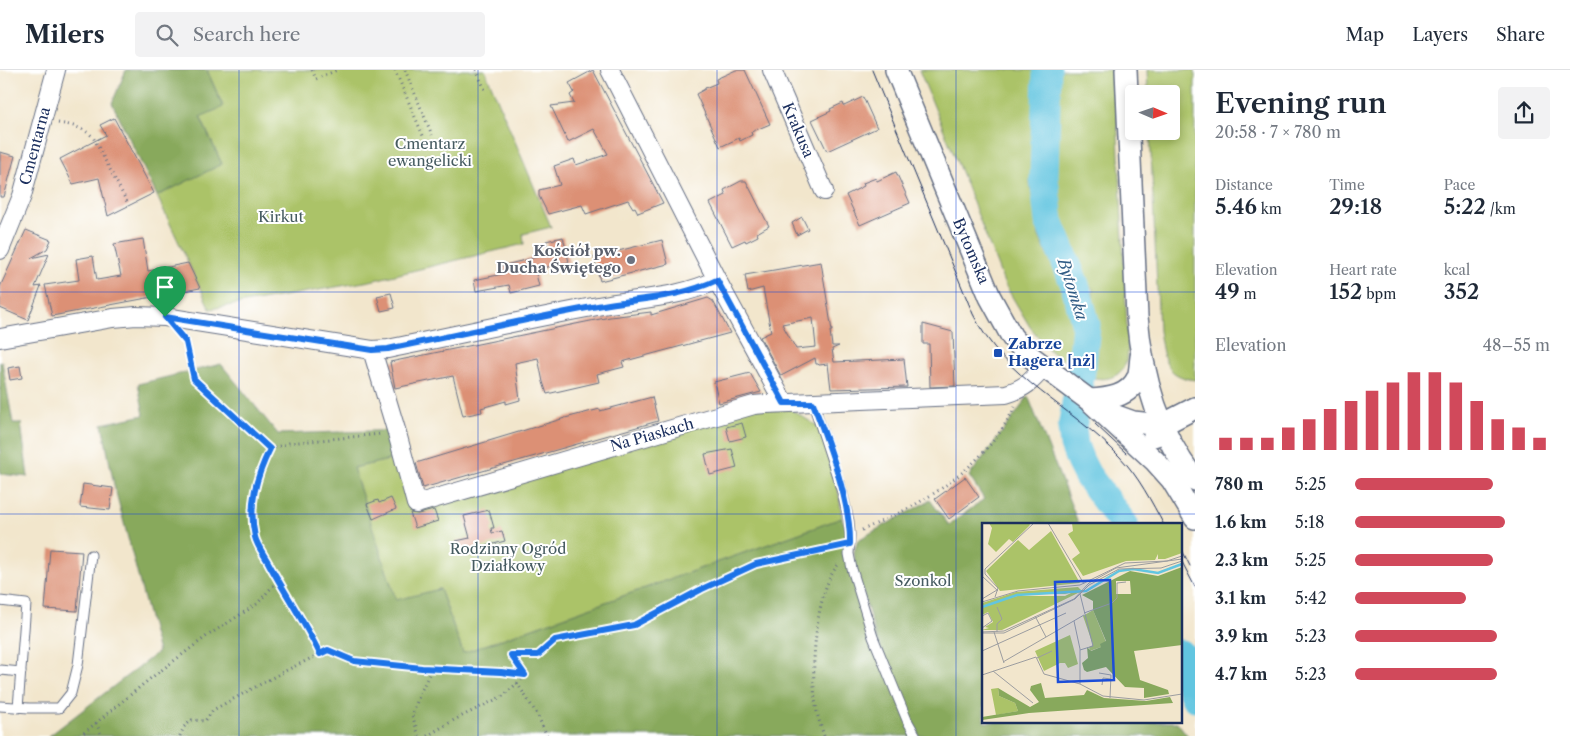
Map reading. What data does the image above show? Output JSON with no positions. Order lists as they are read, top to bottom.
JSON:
{
  "streets": {
    "street": [
      "Krakusa",
      "Cmentarna",
      "Bytomska",
      "Na Piaskach"
    ]
  },
  "water": ["Bytomka"],
  "parks": [
    "Cmentarz ewangelicki",
    "Kirkut",
    "Rodzinny Ogród Działkowy",
    "Szonkol"
  ],
  "places": {
    "other": ["Kościół pw. Ducha Świętego"],
    "transit": ["Zabrze Hagera [nż]"]
  },
  "north": "right",
  "page": {
    "header": "Milers",
    "search": "Search here",
    "nav": ["Map", "Layers", "Share"],
    "heading": ["Evening run", "20:58 · 7 × 780 m"],
    "stats": [
      ["Distance", "5.46 km"],
      ["Time", "29:18"],
      ["Pace", "5:22 /km"],
      ["Elevation", "49 m"],
      ["Heart rate", "152 bpm"],
      ["kcal", "352"]
    ],
    "chart": ["Elevation", "48–55 m"],
    "list": [
      {
        "name": "780 m",
        "note": "5:25"
      },
      {
        "name": "1.6 km",
        "note": "5:18"
      },
      {
        "name": "2.3 km",
        "note": "5:25"
      },
      {
        "name": "3.1 km",
        "note": "5:42"
      },
      {
        "name": "3.9 km",
        "note": "5:23"
      },
      {
        "name": "4.7 km",
        "note": "5:23"
      }
    ]
  }
}
